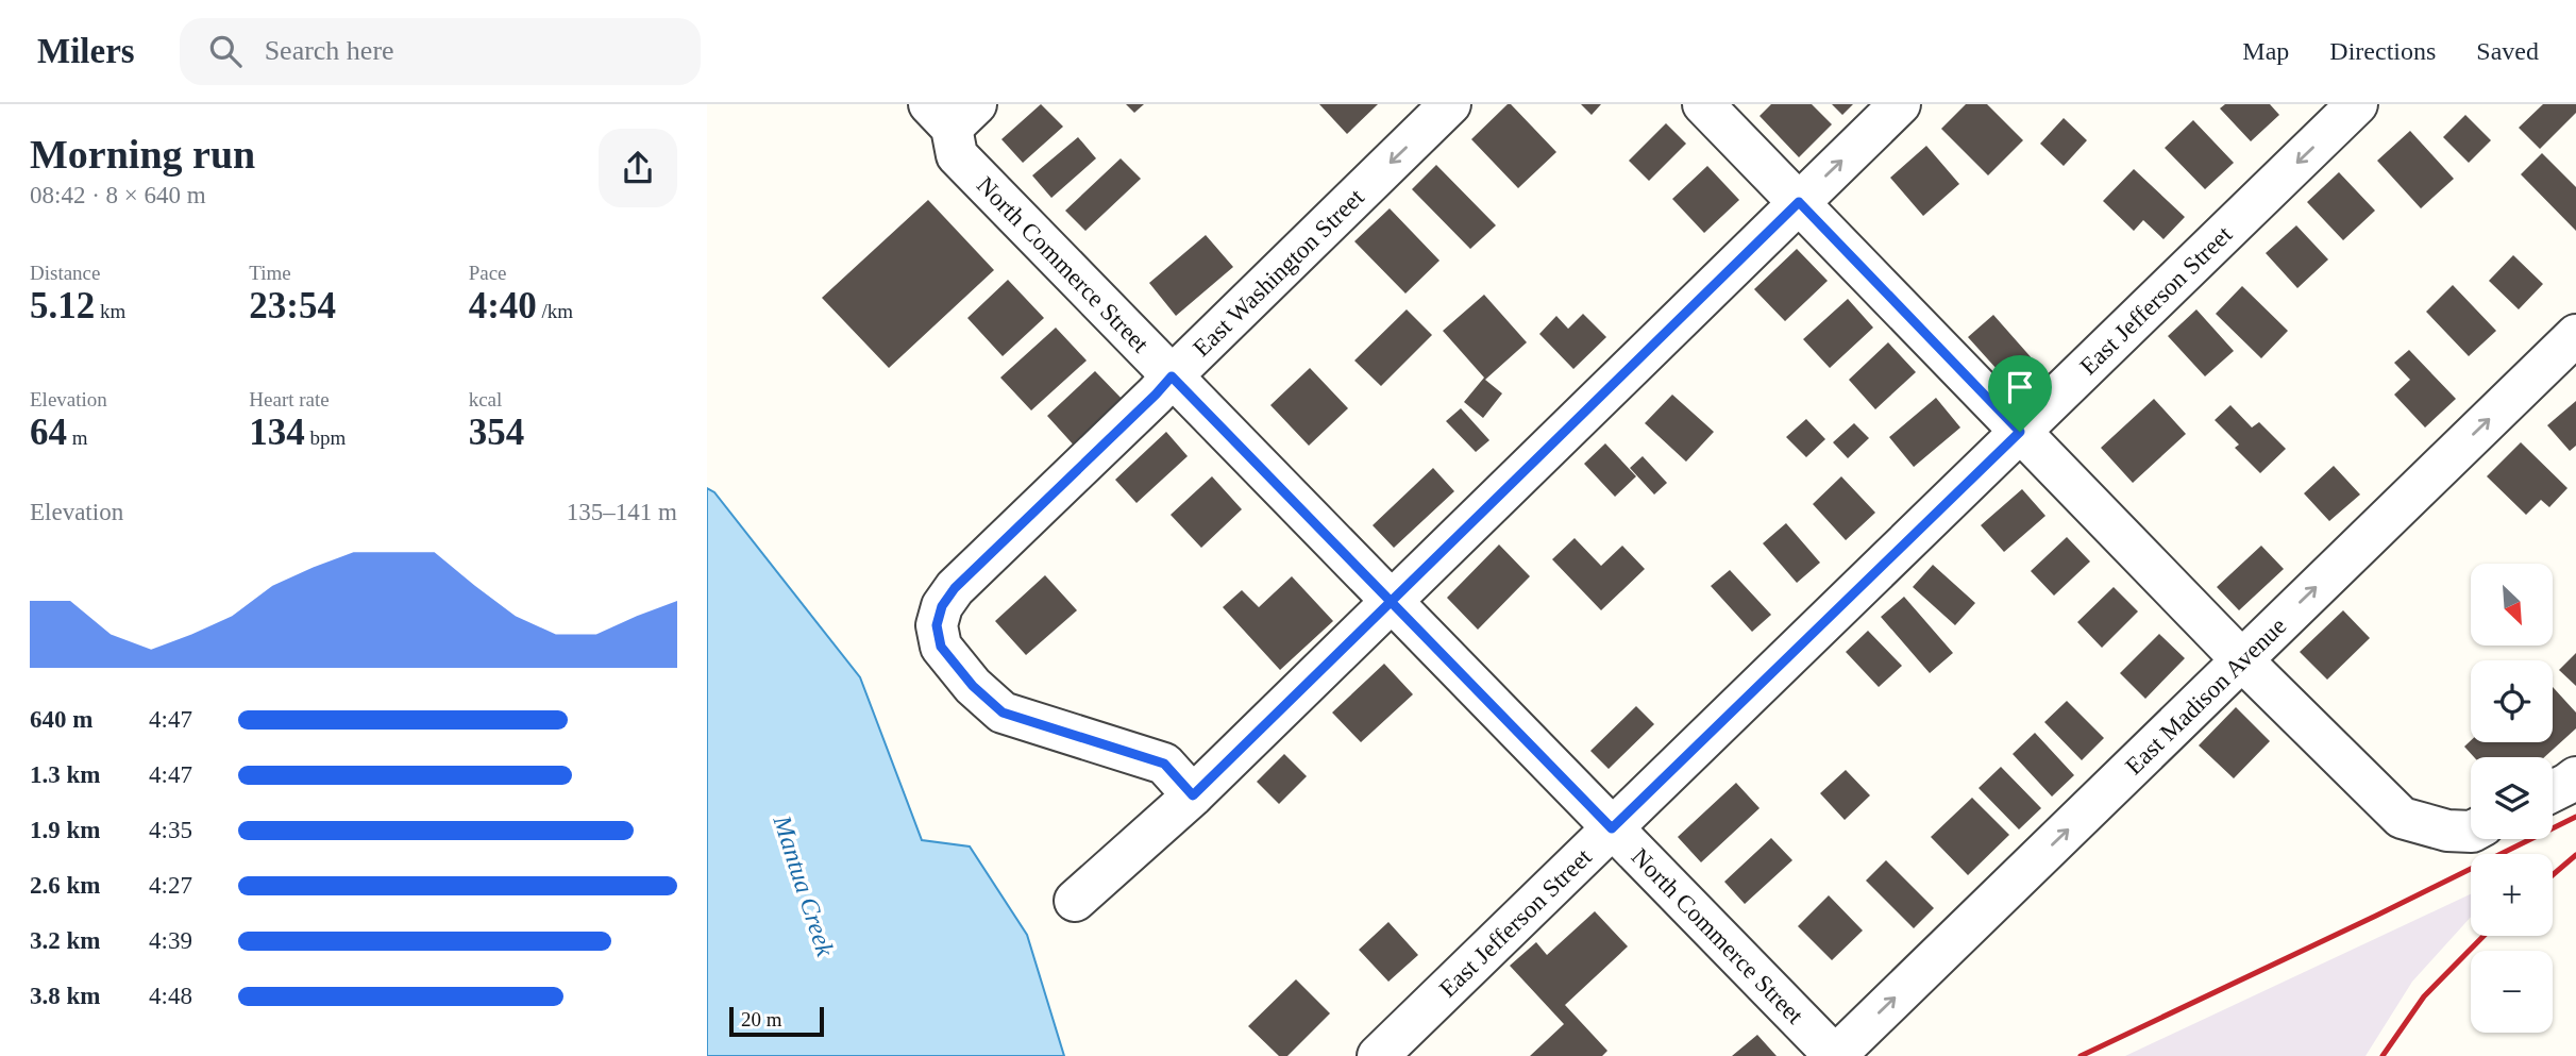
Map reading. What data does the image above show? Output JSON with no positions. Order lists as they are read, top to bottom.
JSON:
{
  "streets": {
    "street": [
      "North Commerce Street",
      "East Washington Street",
      "East Jefferson Street",
      "East Madison Avenue"
    ]
  },
  "crossings": [
    ["North Commerce Street", "East Washington Street"],
    ["North Commerce Street", "East Jefferson Street"],
    ["North Commerce Street", "East Madison Avenue"]
  ],
  "one_way": ["East Madison Avenue"],
  "water": ["Mantua Creek"],
  "scale_bar": "20 m",
  "north": "bottom right",
  "page": {
    "header": "Milers",
    "search": "Search here",
    "nav": ["Map", "Directions", "Saved"],
    "heading": ["Morning run", "08:42 · 8 × 640 m"],
    "stats": [
      ["Distance", "5.12 km"],
      ["Time", "23:54"],
      ["Pace", "4:40 /km"],
      ["Elevation", "64 m"],
      ["Heart rate", "134 bpm"],
      ["kcal", "354"]
    ],
    "chart": ["Elevation", "135–141 m"],
    "map_buttons": ["+", "−"],
    "list": [
      {
        "name": "640 m",
        "note": "4:47"
      },
      {
        "name": "1.3 km",
        "note": "4:47"
      },
      {
        "name": "1.9 km",
        "note": "4:35"
      },
      {
        "name": "2.6 km",
        "note": "4:27"
      },
      {
        "name": "3.2 km",
        "note": "4:39"
      },
      {
        "name": "3.8 km",
        "note": "4:48"
      }
    ],
    "scale": "20 m"
  }
}
